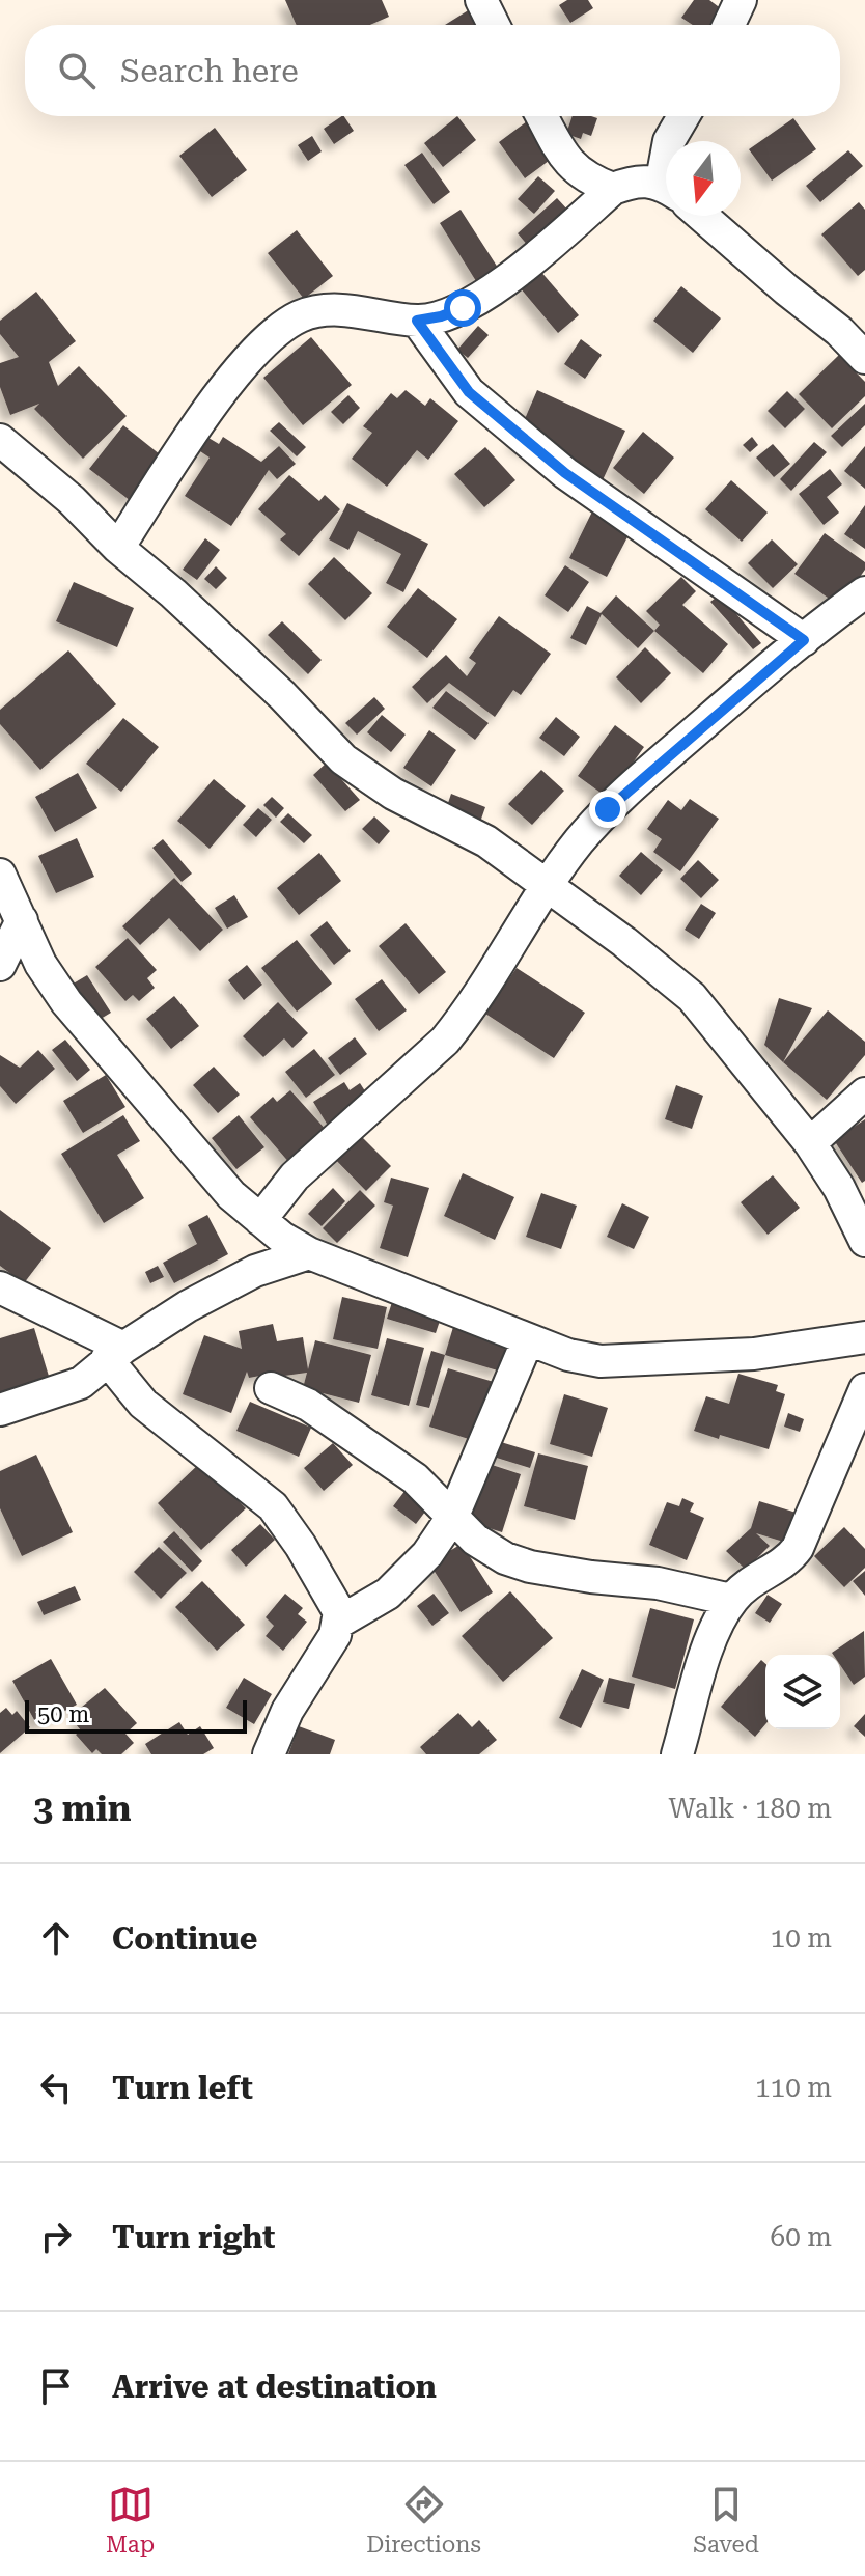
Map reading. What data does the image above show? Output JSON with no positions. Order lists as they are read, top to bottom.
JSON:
{
  "scale_bar": "50 m",
  "north": "bottom",
  "page": {
    "search": "Search here",
    "scale": "50 m",
    "heading": ["3 min", "Walk · 180 m"],
    "list": [
      ["Continue", "10 m"],
      ["Turn left", "110 m"],
      ["Turn right", "60 m"],
      "Arrive at destination"
    ],
    "nav": ["Map", "Directions", "Saved"]
  }
}
